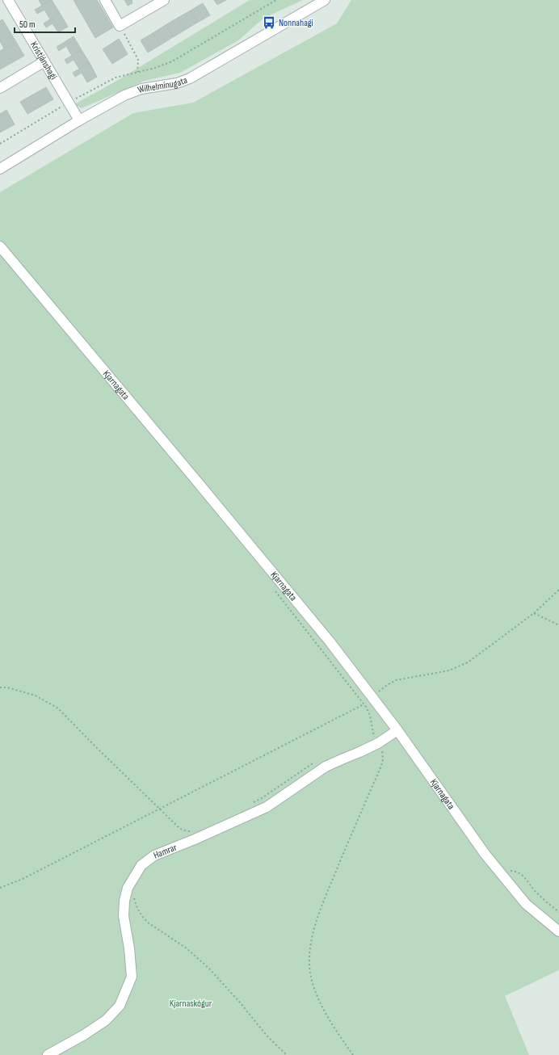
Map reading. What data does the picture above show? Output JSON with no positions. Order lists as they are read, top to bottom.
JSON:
{
  "streets": {
    "street": [
      "Kristjánshagi",
      "Wilhelmínugata",
      "Kjarnagata",
      "Hamrar"
    ]
  },
  "crossings": [
    ["Kristjánshagi", "Wilhelmínugata"],
    ["Kjarnagata", "Hamrar"]
  ],
  "parks": ["Kjarnaskógur"],
  "places": {
    "bus stop": ["Nonnahagi"]
  },
  "scale_bar": "50 m"
}
